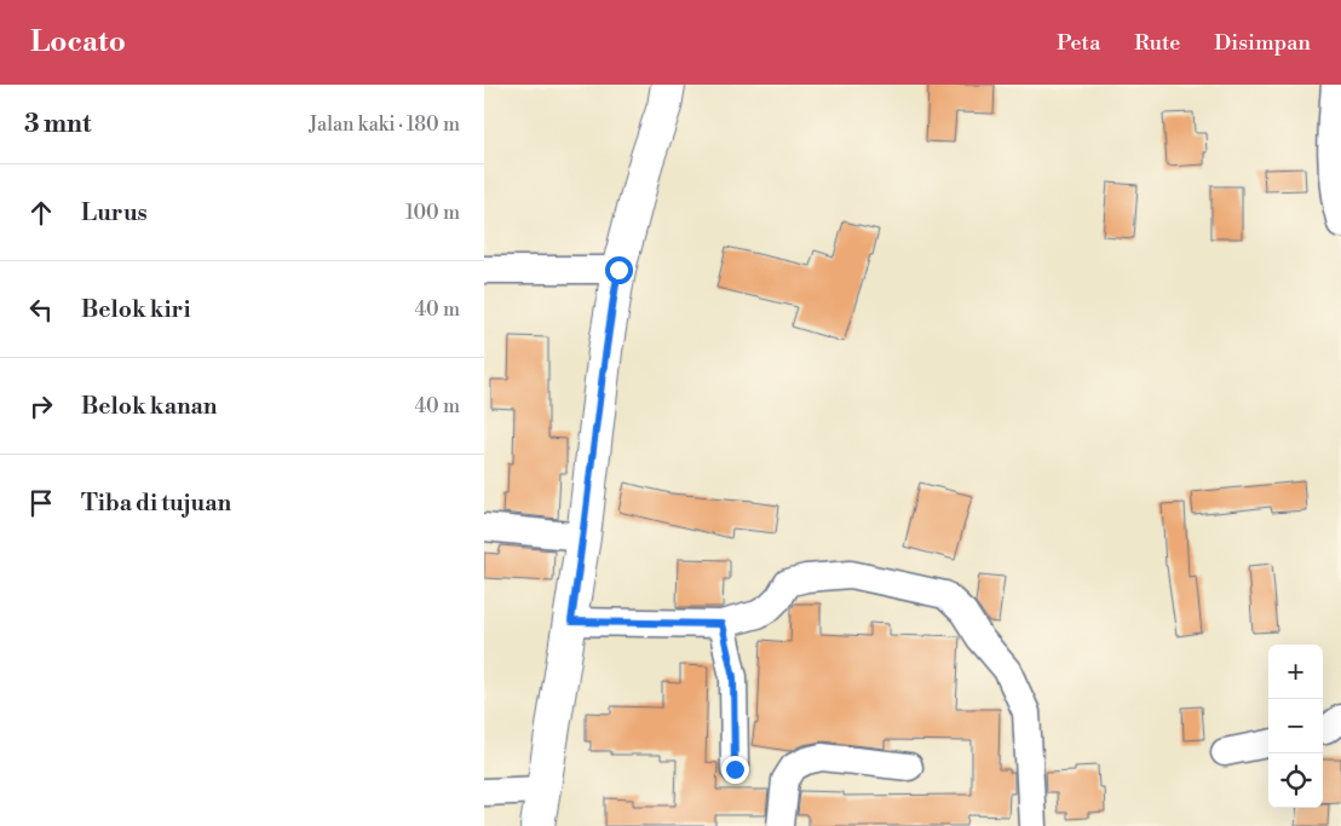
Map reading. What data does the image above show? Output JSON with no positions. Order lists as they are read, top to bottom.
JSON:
{
  "page": {
    "header": "Locato",
    "nav": ["Peta", "Rute", "Disimpan"],
    "heading": ["3 mnt", "Jalan kaki · 180 m"],
    "list": [
      ["Lurus", "100 m"],
      ["Belok kiri", "40 m"],
      ["Belok kanan", "40 m"],
      "Tiba di tujuan"
    ],
    "map_buttons": ["+", "−"]
  }
}
